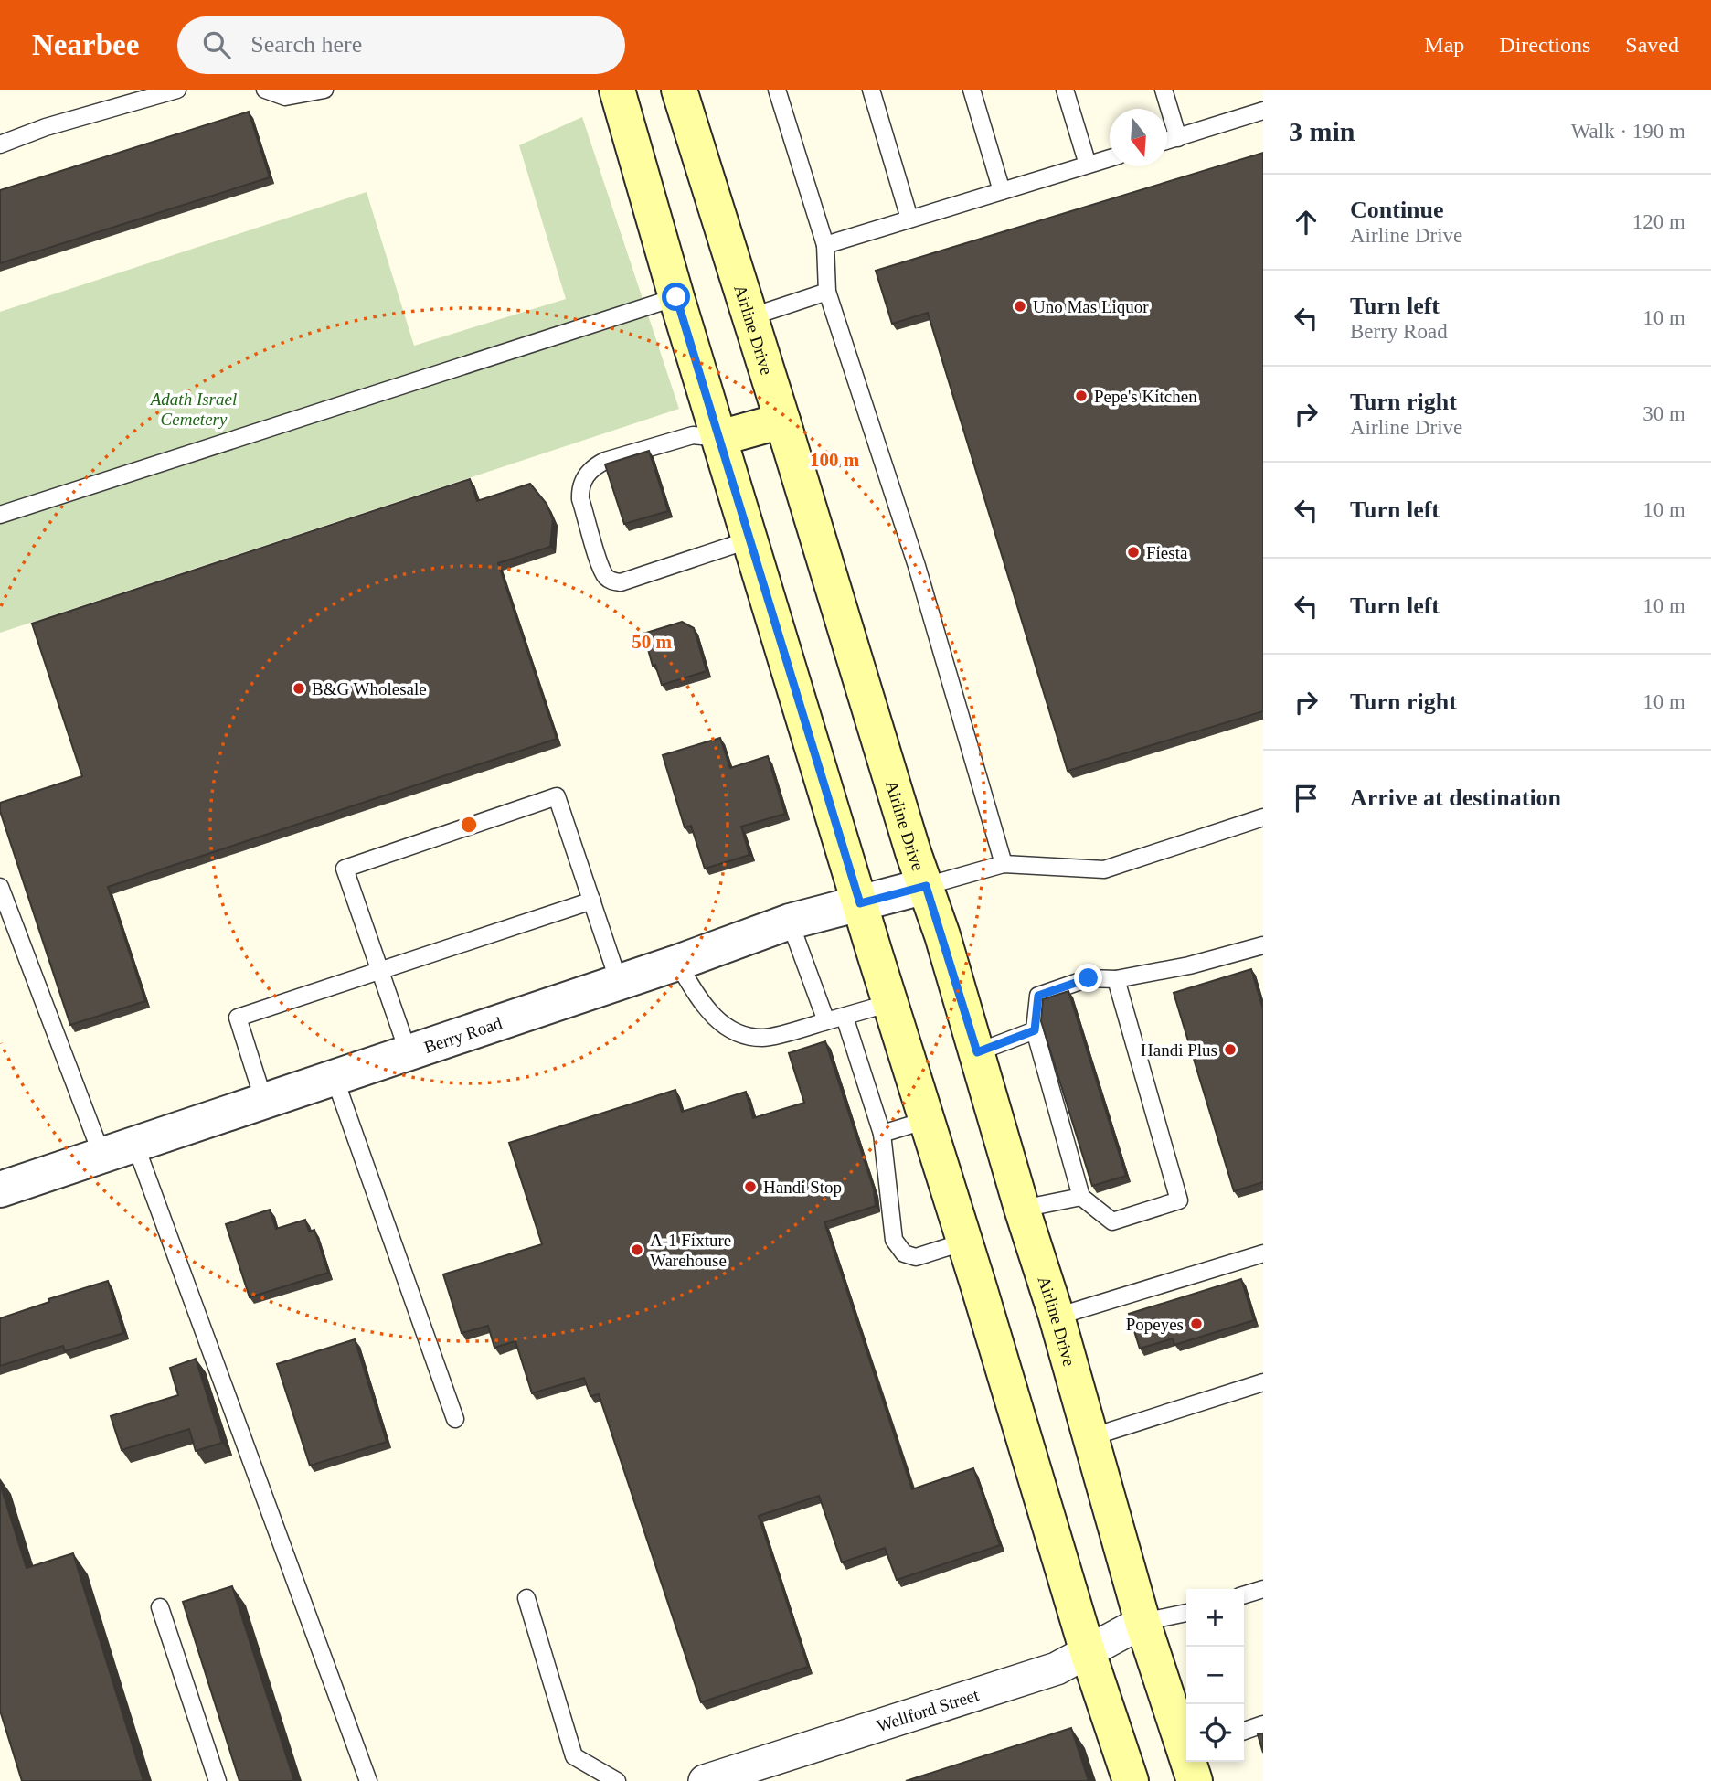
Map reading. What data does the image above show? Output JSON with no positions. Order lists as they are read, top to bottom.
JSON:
{
  "streets": {
    "main road": ["Airline Drive"],
    "street": ["Berry Road", "Wellford Street"]
  },
  "crossings": [
    ["Airline Drive", "Berry Road"],
    ["Airline Drive", "Wellford Street"]
  ],
  "parks": ["Adath Israel Cemetery"],
  "places": [
    "Uno Mas Liquor",
    "Pepe's Kitchen",
    "Fiesta",
    "B&G Wholesale",
    "Handi Plus",
    "Handi Stop",
    "A-1 Fixture Warehouse",
    "Popeyes"
  ],
  "north": "bottom",
  "page": {
    "header": "Nearbee",
    "search": "Search here",
    "nav": ["Map", "Directions", "Saved"],
    "heading": ["3 min", "Walk · 190 m"],
    "list": [
      ["Continue", "Airline Drive", "120 m"],
      ["Turn left", "Berry Road", "10 m"],
      ["Turn right", "Airline Drive", "30 m"],
      ["Turn left", "10 m"],
      ["Turn left", "10 m"],
      ["Turn right", "10 m"],
      "Arrive at destination"
    ],
    "map_buttons": ["+", "−"]
  },
  "rings": ["100 m", "50 m"]
}
